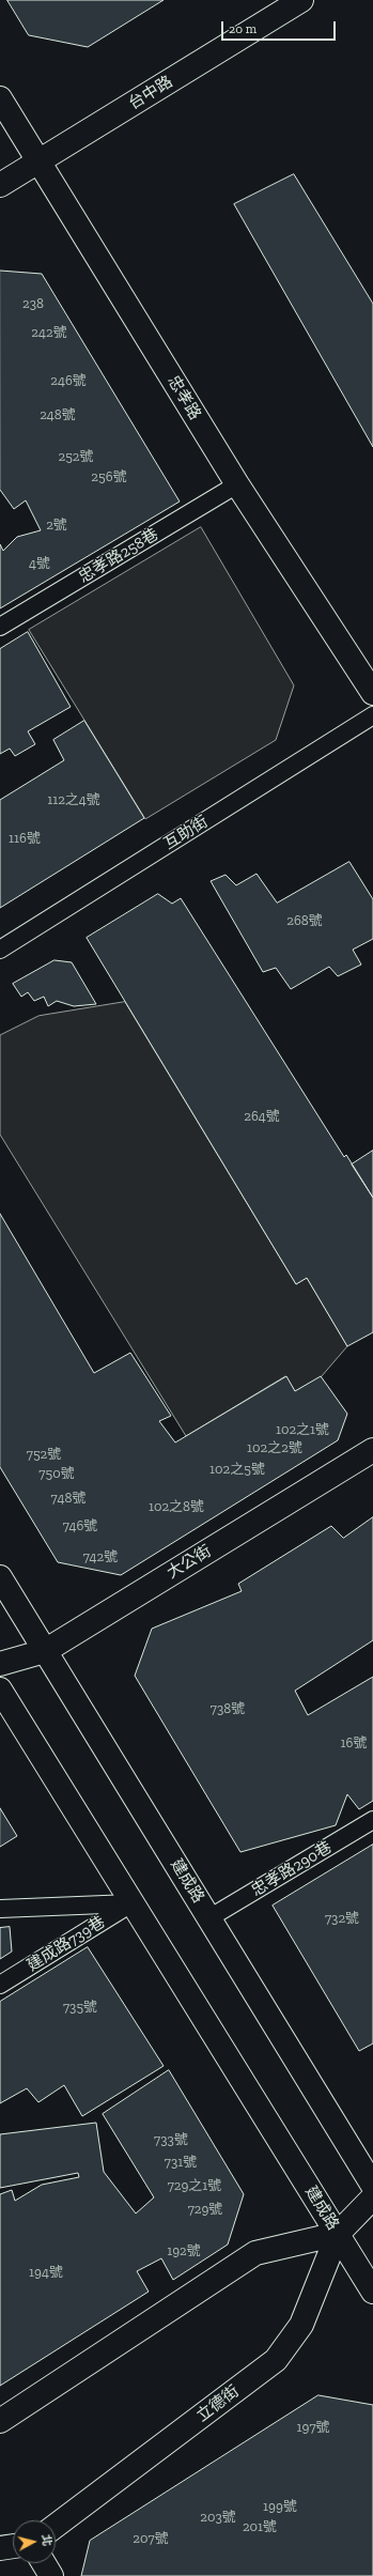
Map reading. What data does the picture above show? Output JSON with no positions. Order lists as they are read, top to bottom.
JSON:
{
  "streets": {
    "street": [
      "台中路",
      "忠孝路",
      "大公街",
      "建成路",
      "立德街"
    ],
    "lane": [
      "忠孝路258巷",
      "互助街",
      "忠孝路290巷",
      "建成路739巷"
    ]
  },
  "crossings": [
    ["台中路", "忠孝路"],
    ["忠孝路", "忠孝路258巷"],
    ["大公街", "建成路"],
    ["忠孝路290巷", "建成路"],
    ["建成路", "建成路739巷"],
    ["建成路", "立德街"]
  ],
  "house_numbers": [
    "238",
    "242號",
    "246號",
    "248號",
    "252號",
    "256號",
    "2號",
    "4號",
    "112之4號",
    "116號",
    "268號",
    "264號",
    "102之1號",
    "102之2號",
    "752號",
    "102之5號",
    "750號",
    "748號",
    "102之8號",
    "746號",
    "742號",
    "738號",
    "16號",
    "732號",
    "735號",
    "733號",
    "731號",
    "729之1號",
    "729號",
    "192號",
    "194號",
    "197號",
    "199號",
    "203號",
    "201號",
    "207號"
  ],
  "scale_bar": "20 m",
  "north": "right"
}
